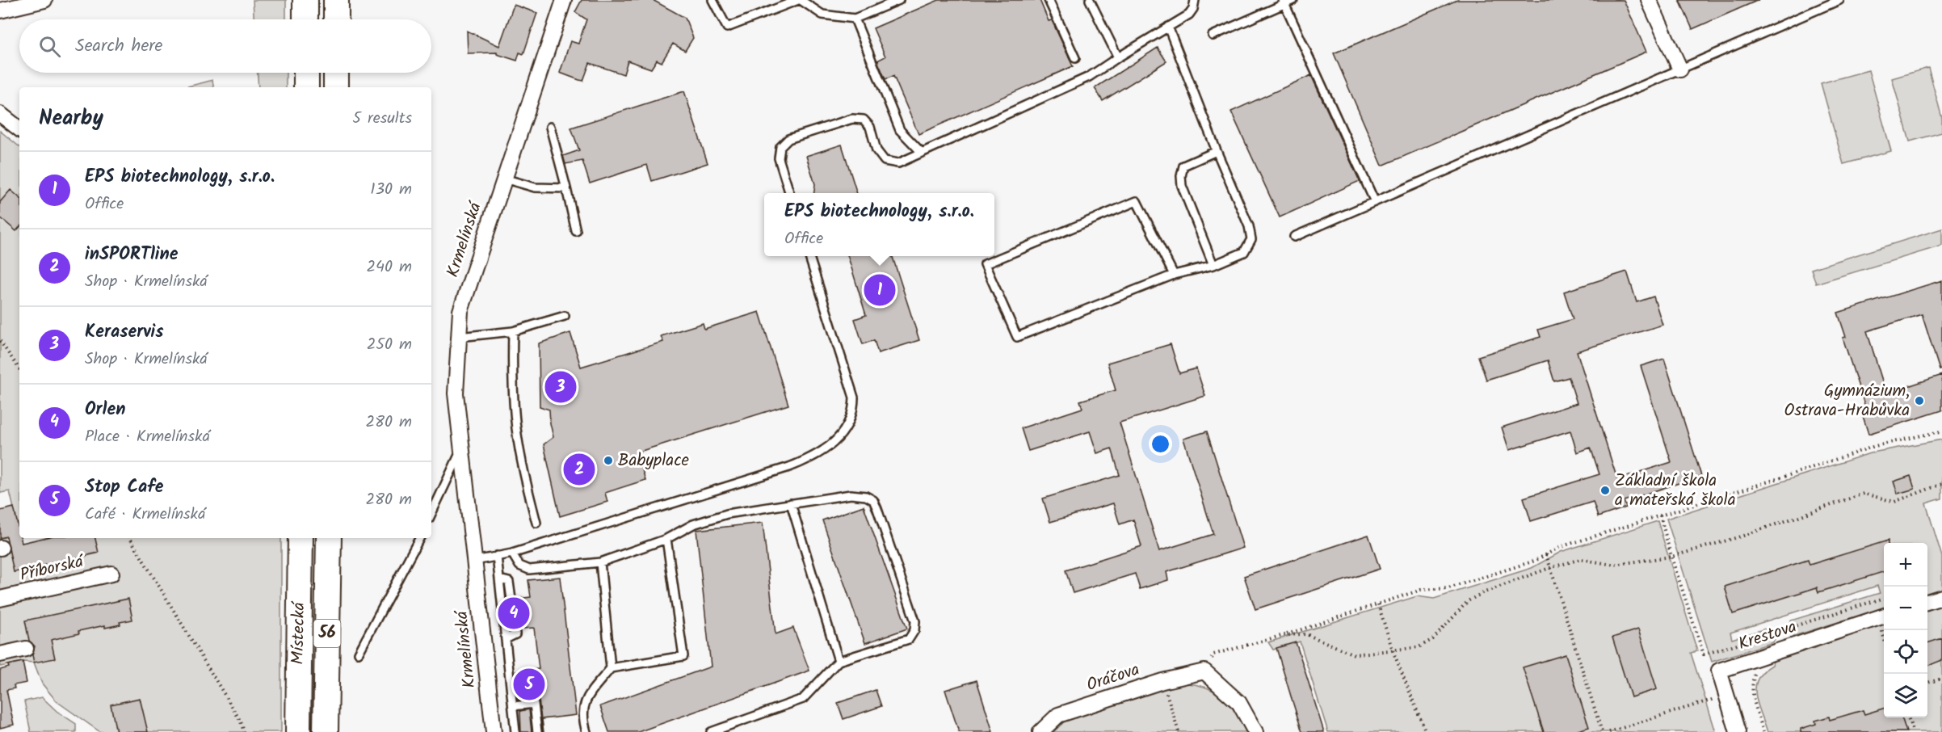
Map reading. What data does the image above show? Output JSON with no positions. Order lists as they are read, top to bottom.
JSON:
{
  "streets": {
    "highway": ["Místecká", "56"],
    "street": [
      "Krmelínská",
      "Příborská",
      "Krestova",
      "Oráčova"
    ]
  },
  "places": ["Gymnázium, Ostrava-Hrabůvka", "Babyplace", "Základní škola a mateřská škola"],
  "page": {
    "search": "Search here",
    "heading": ["Nearby", "5 results"],
    "list": [
      {
        "mark": "1",
        "name": "EPS biotechnology, s.r.o.",
        "note": "Office",
        "value": "130 m"
      },
      {
        "mark": "2",
        "name": "inSPORTline",
        "note": "Shop · Krmelínská",
        "value": "240 m"
      },
      {
        "mark": "3",
        "name": "Keraservis",
        "note": "Shop · Krmelínská",
        "value": "250 m"
      },
      {
        "mark": "4",
        "name": "Orlen",
        "note": "Place · Krmelínská",
        "value": "280 m"
      },
      {
        "mark": "5",
        "name": "Stop Cafe",
        "note": "Café · Krmelínská",
        "value": "280 m"
      }
    ],
    "popup": ["EPS biotechnology, s.r.o.", "Office"],
    "pins": [
      "1",
      "3",
      "2",
      "4",
      "5"
    ],
    "map_buttons": ["+", "−"]
  }
}
